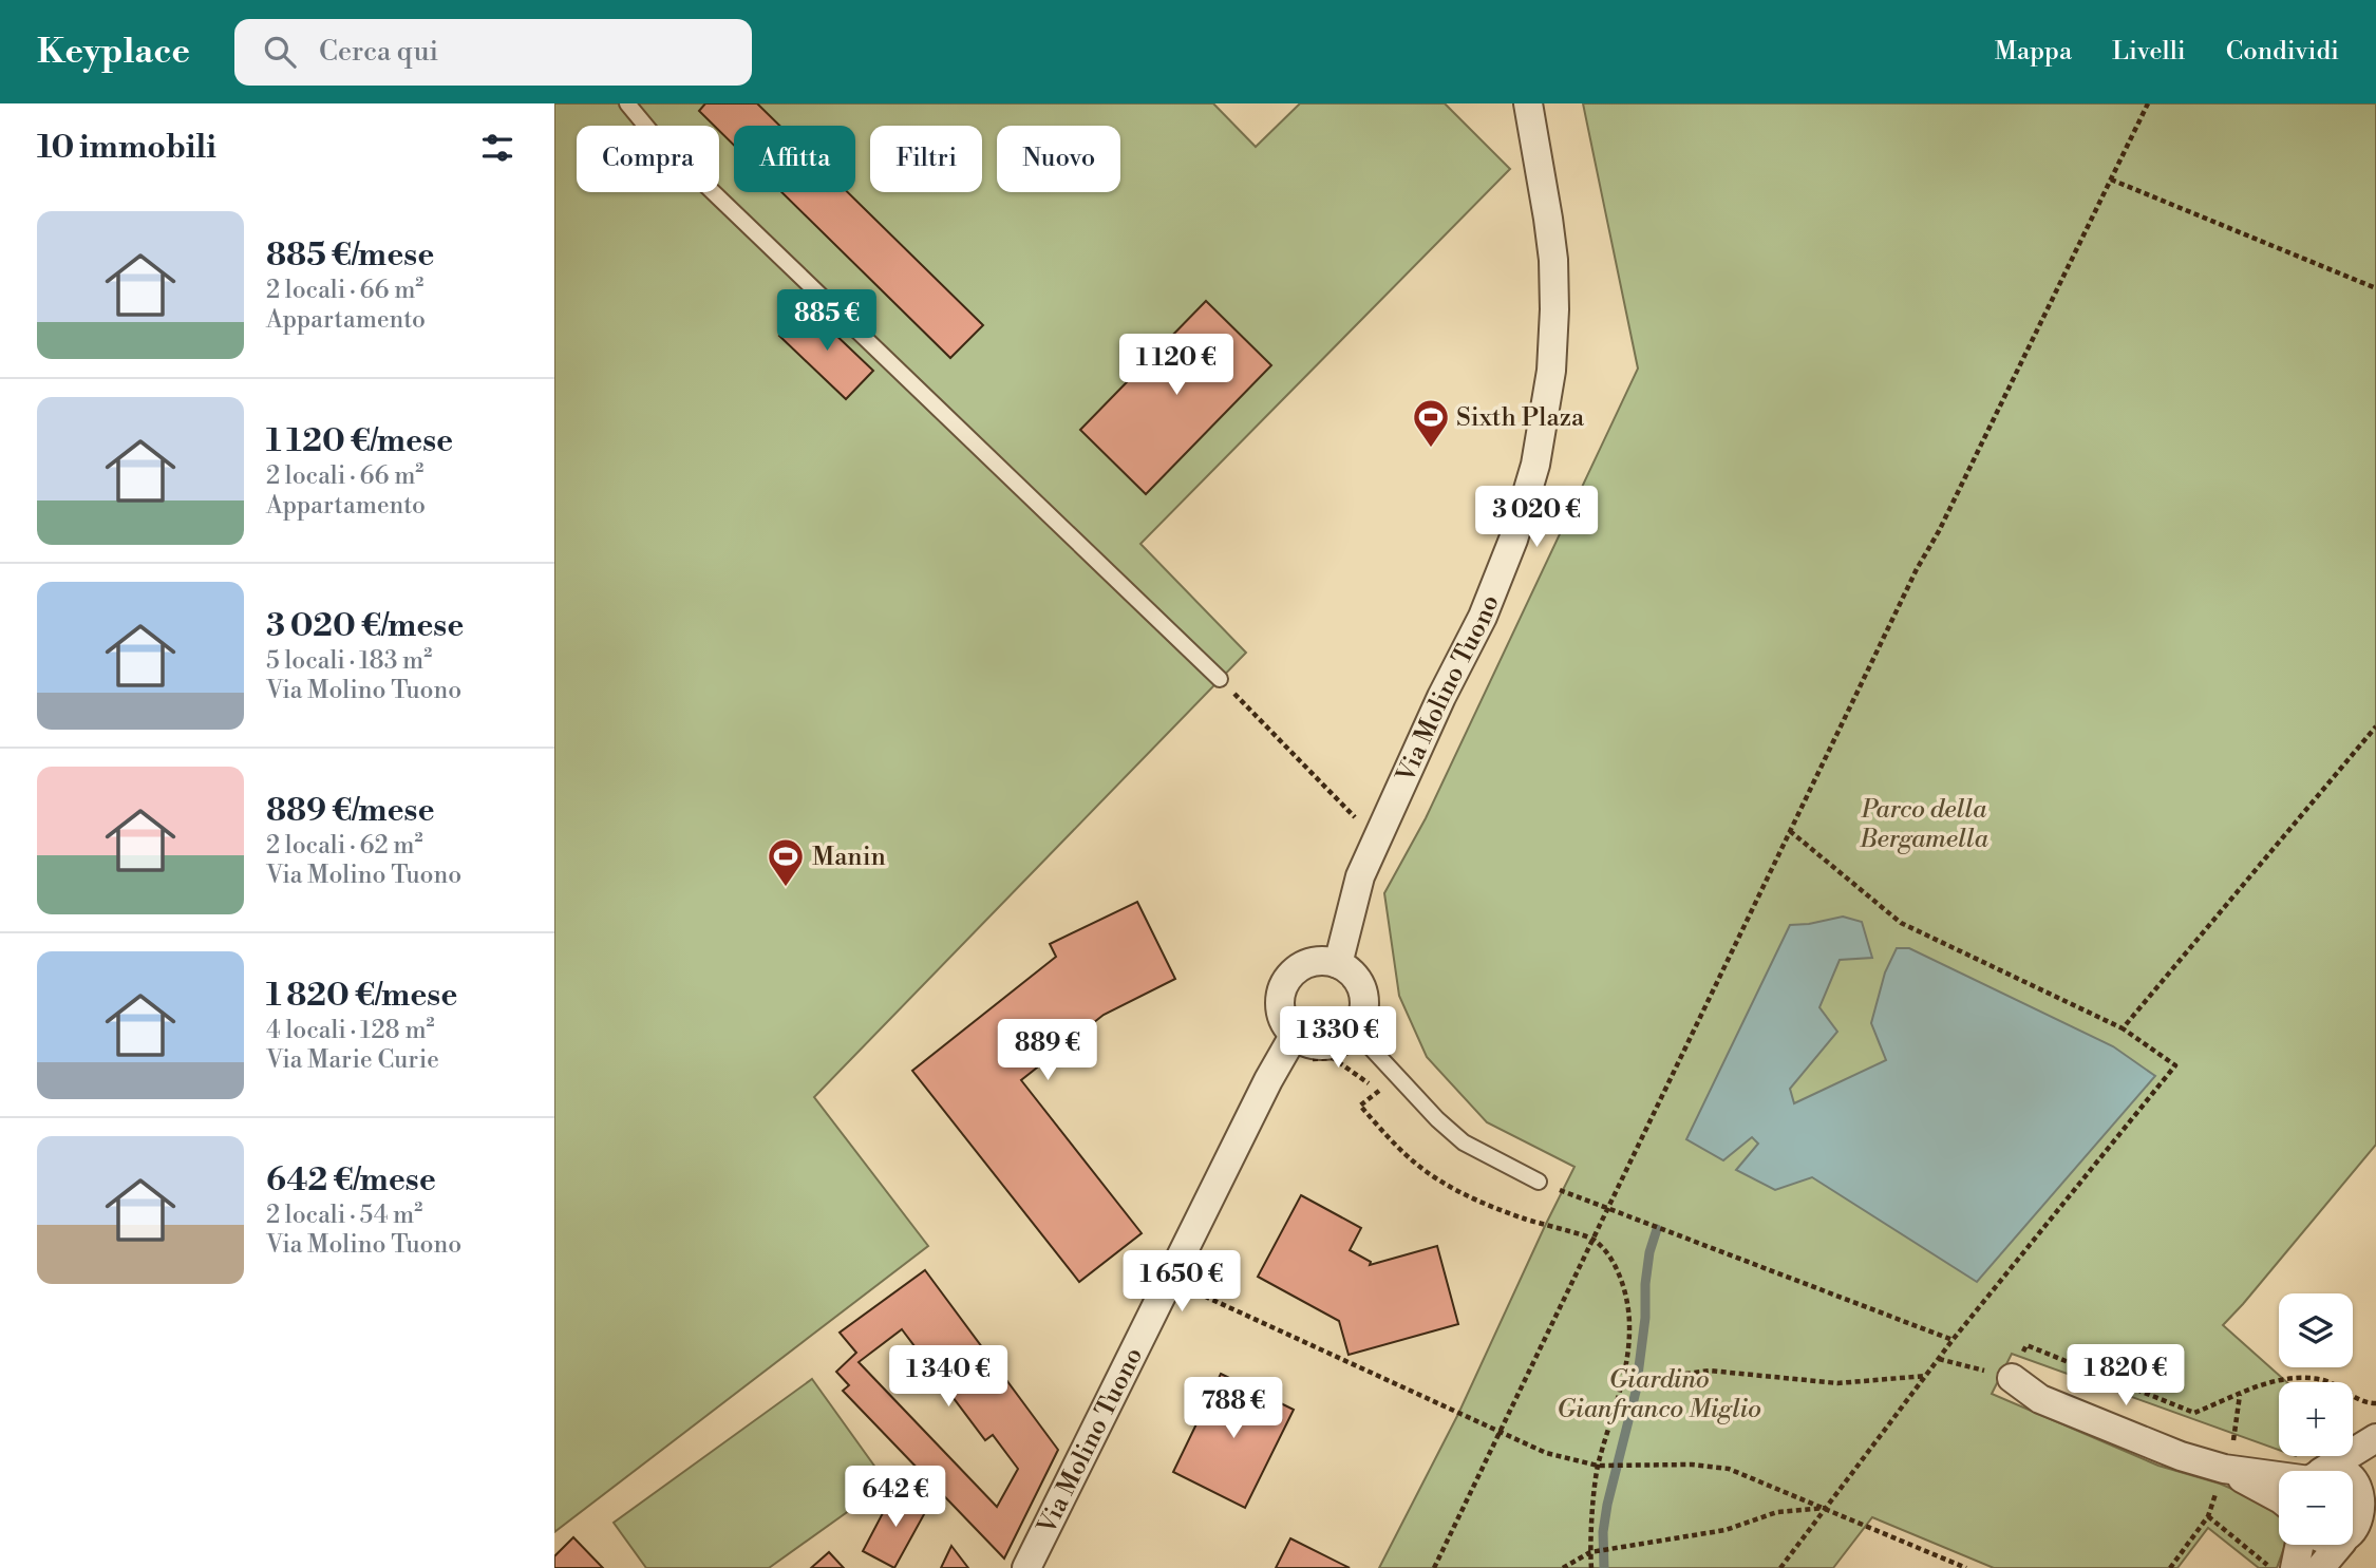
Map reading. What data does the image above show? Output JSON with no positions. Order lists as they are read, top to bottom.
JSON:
{
  "streets": {
    "street": ["Via Molino Tuono"]
  },
  "parks": ["Parco della Bergamella", "Giardino Gianfranco Miglio"],
  "places": {
    "sports": ["Sixth Plaza", "Manin"]
  },
  "page": {
    "header": "Keyplace",
    "search": "Cerca qui",
    "nav": ["Mappa", "Livelli", "Condividi"],
    "heading": "10 immobili",
    "chip": [
      "Compra",
      "Affitta",
      "Filtri",
      "Nuovo"
    ],
    "list": [
      {
        "name": "885 €/mese",
        "note": "2 locali · 66 m² · Appartamento"
      },
      {
        "name": "1 120 €/mese",
        "note": "2 locali · 66 m² · Appartamento"
      },
      {
        "name": "3 020 €/mese",
        "note": "5 locali · 183 m² · Via Molino Tuono"
      },
      {
        "name": "889 €/mese",
        "note": "2 locali · 62 m² · Via Molino Tuono"
      },
      {
        "name": "1 820 €/mese",
        "note": "4 locali · 128 m² · Via Marie Curie"
      },
      {
        "name": "642 €/mese",
        "note": "2 locali · 54 m² · Via Molino Tuono"
      }
    ],
    "price": [
      "885 €",
      "1 120 €",
      "3 020 €",
      "1 330 €",
      "889 €",
      "1 650 €",
      "1 820 €",
      "1 340 €",
      "788 €",
      "642 €"
    ],
    "map_buttons": ["+", "−"]
  }
}
